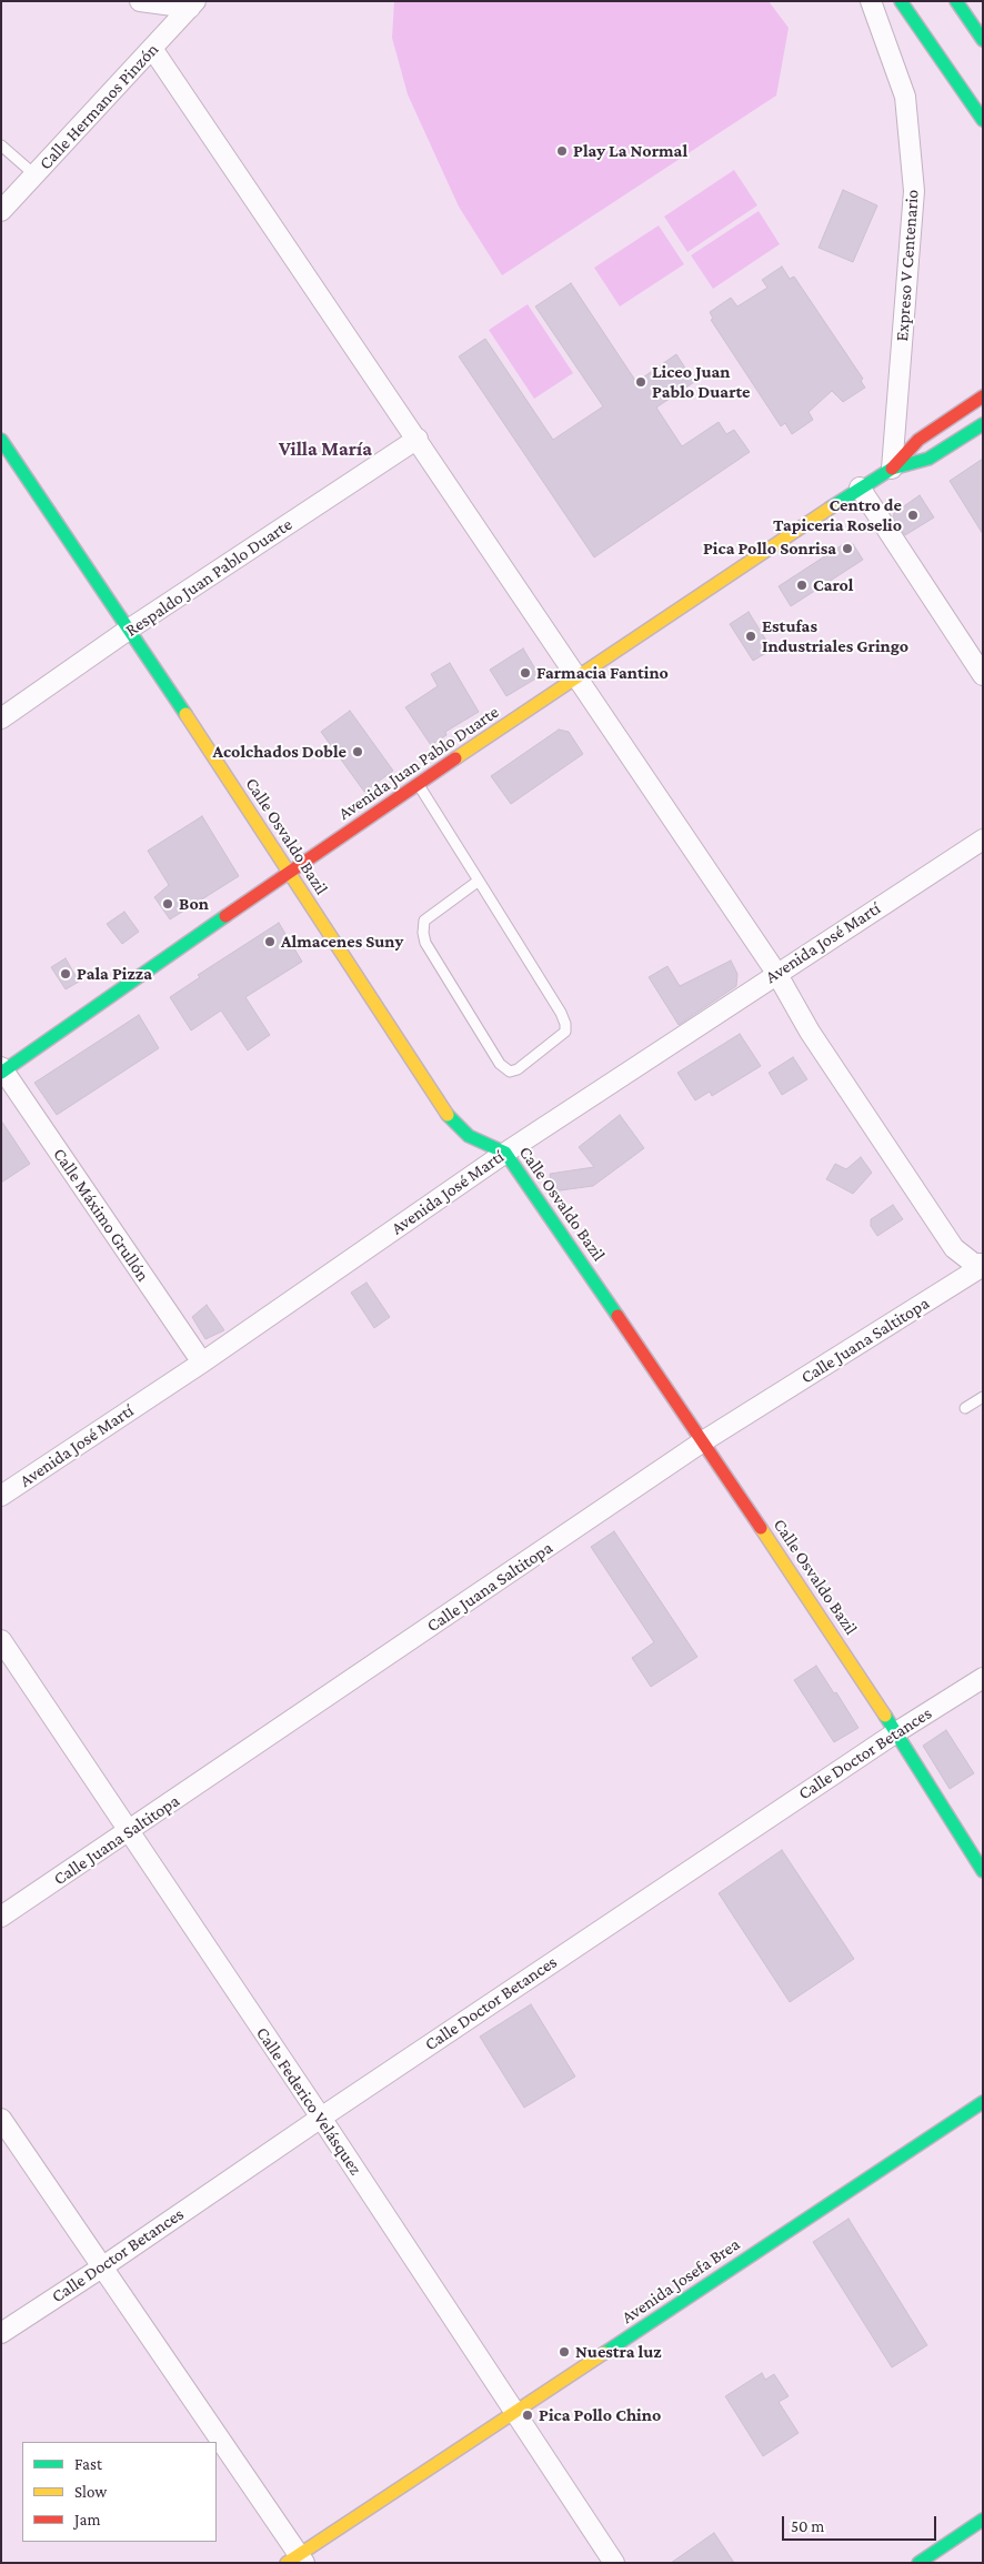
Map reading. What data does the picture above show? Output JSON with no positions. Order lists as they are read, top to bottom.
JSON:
{
  "streets": {
    "main road": ["Avenida Juan Pablo Duarte", "Calle Osvaldo Bazil", "Avenida Josefa Brea"],
    "street": [
      "Calle Hermanos Pinzón",
      "Expreso V Centenario",
      "Respaldo Juan Pablo Duarte",
      "Avenida José Martí",
      "Calle Máximo Grullón",
      "Calle Juana Saltitopa",
      "Calle Doctor Betances",
      "Calle Federico Velásquez"
    ]
  },
  "crossings": [
    ["Expreso V Centenario", "Avenida Juan Pablo Duarte"],
    ["Respaldo Juan Pablo Duarte", "Calle Osvaldo Bazil"],
    ["Avenida Juan Pablo Duarte", "Calle Osvaldo Bazil"],
    ["Avenida Juan Pablo Duarte", "Calle Máximo Grullón"],
    ["Calle Osvaldo Bazil", "Avenida José Martí"],
    ["Calle Osvaldo Bazil", "Calle Juana Saltitopa"],
    ["Calle Osvaldo Bazil", "Calle Doctor Betances"],
    ["Avenida José Martí", "Calle Máximo Grullón"],
    ["Calle Juana Saltitopa", "Calle Federico Velásquez"],
    ["Calle Doctor Betances", "Calle Federico Velásquez"],
    ["Calle Federico Velásquez", "Avenida Josefa Brea"]
  ],
  "districts": ["Villa María"],
  "places": [
    "Play La Normal",
    "Liceo Juan Pablo Duarte",
    "Centro de Tapiceria Roselio",
    "Pica Pollo Sonrisa",
    "Carol",
    "Estufas Industriales Gringo",
    "Farmacia Fantino",
    "Acolchados Doble",
    "Bon",
    "Almacenes Suny",
    "Pala Pizza",
    "Nuestra luz",
    "Pica Pollo Chino"
  ],
  "legend": ["Fast", "Slow", "Jam"],
  "scale_bar": "50 m"
}
